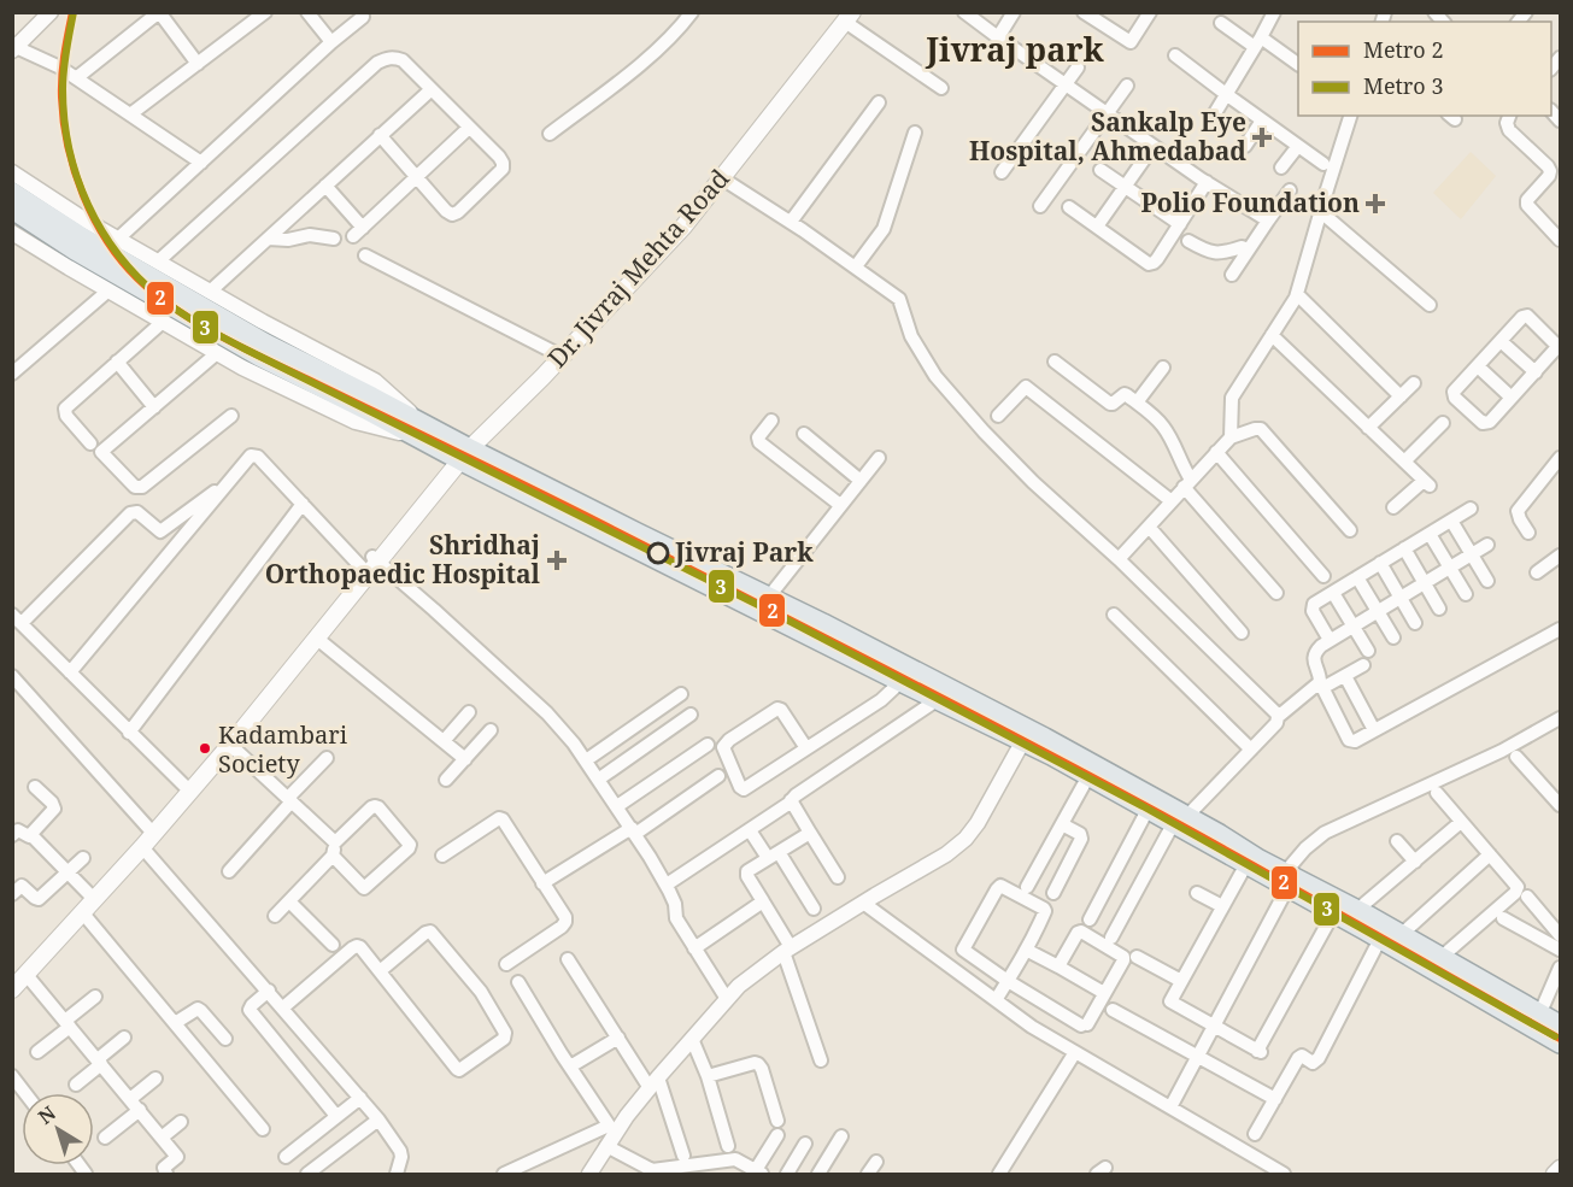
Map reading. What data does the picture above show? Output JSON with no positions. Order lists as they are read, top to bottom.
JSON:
{
  "streets": {
    "main road": ["Dr. Jivraj Mehta Road"]
  },
  "districts": ["Jivraj park"],
  "places": {
    "health": ["Sankalp Eye Hospital, Ahmedabad", "Polio Foundation", "Shridhaj Orthopaedic Hospital"],
    "other": ["Jivraj Park", "Kadambari Society"]
  },
  "lines": ["metro line 2", "metro line 3"],
  "legend": ["Metro 2", "Metro 3"],
  "north": "top left"
}
